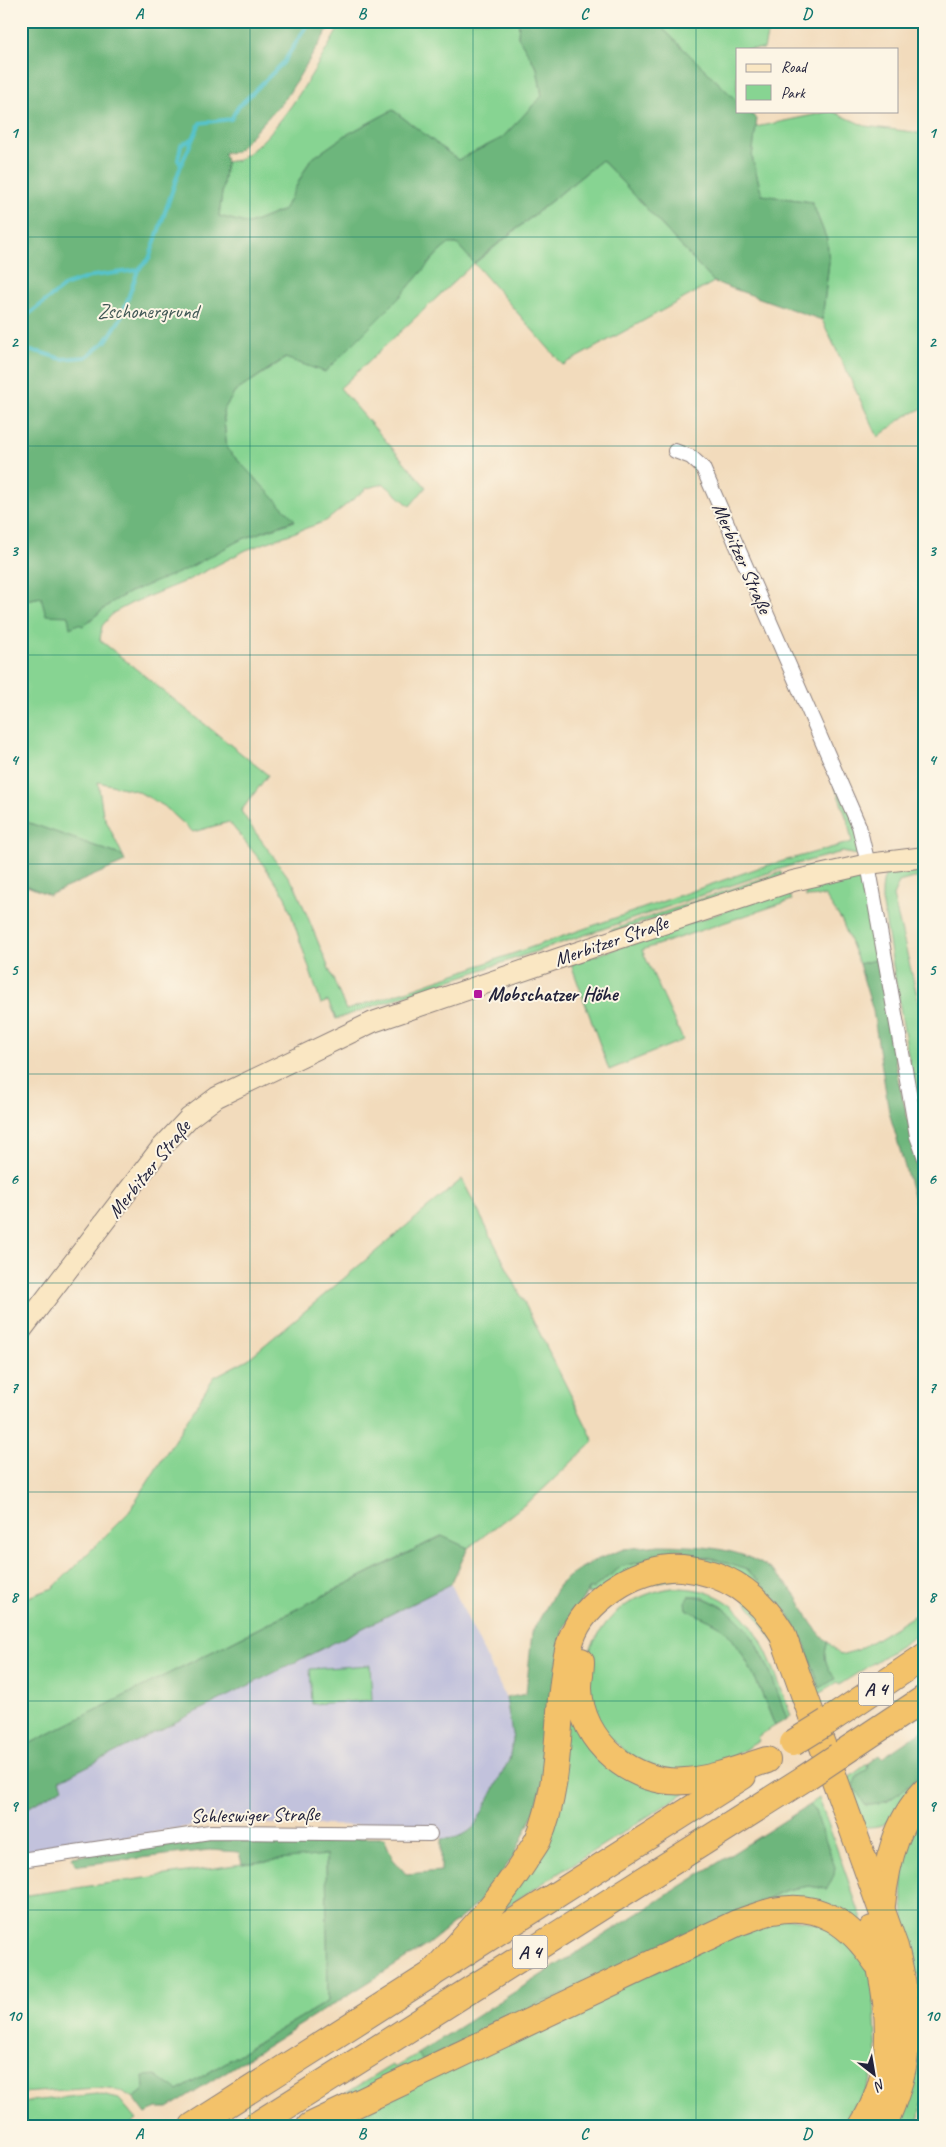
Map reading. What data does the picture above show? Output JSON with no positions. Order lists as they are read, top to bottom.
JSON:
{
  "streets": {
    "highway": ["A 4"],
    "street": ["Merbitzer Straße", "Schleswiger Straße"]
  },
  "parks": ["Zschonergrund"],
  "places": {
    "transit": ["Mobschatzer Höhe"]
  },
  "legend": ["Road", "Park"],
  "north": "bottom right",
  "grid": {
    "columns": [
      "A",
      "B",
      "C",
      "D"
    ],
    "rows": [
      "1",
      "2",
      "3",
      "4",
      "5",
      "6",
      "7",
      "8",
      "9",
      "10"
    ]
  }
}
